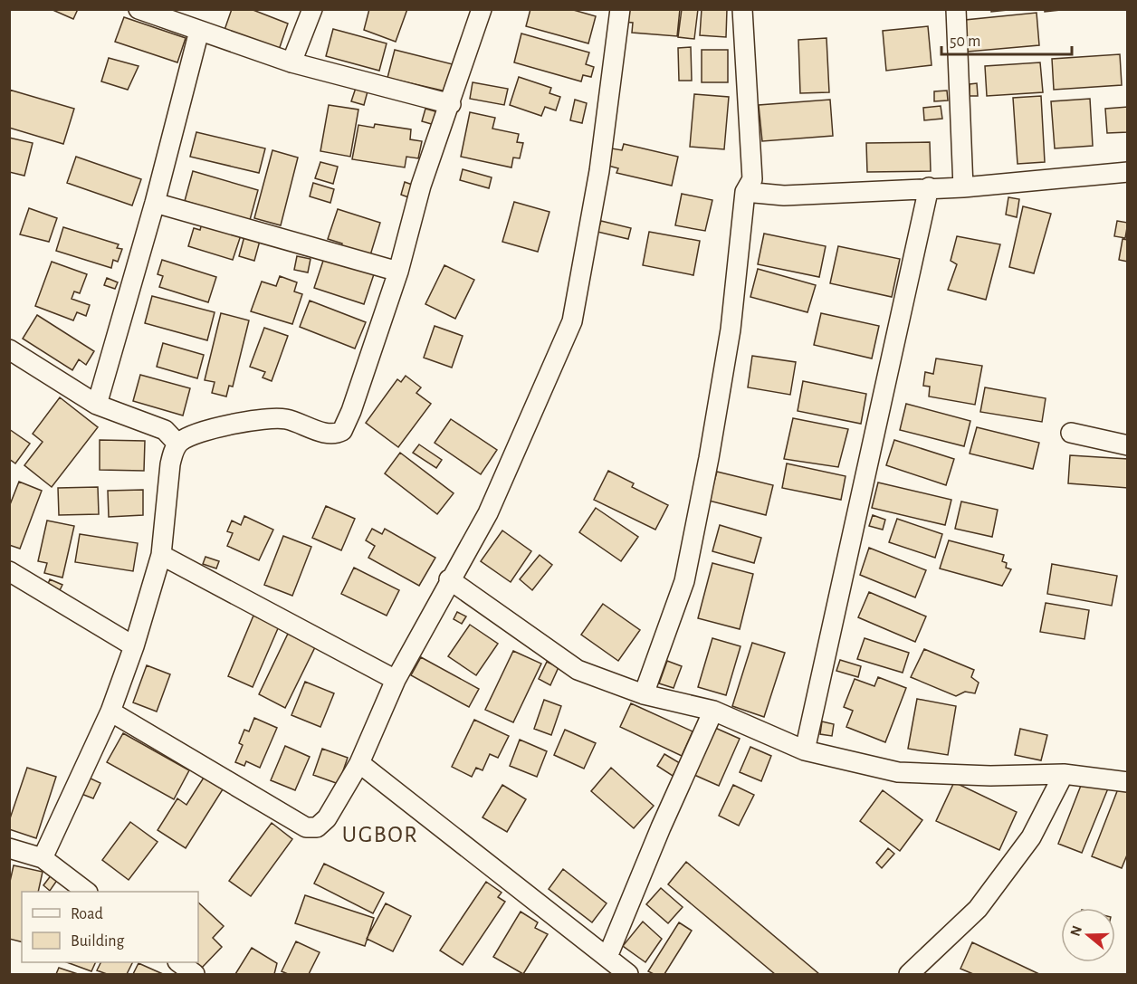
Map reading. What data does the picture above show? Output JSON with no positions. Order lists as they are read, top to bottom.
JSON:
{
  "districts": ["UGBOR"],
  "legend": ["Road", "Building"],
  "scale_bar": "50 m",
  "north": "left"
}
